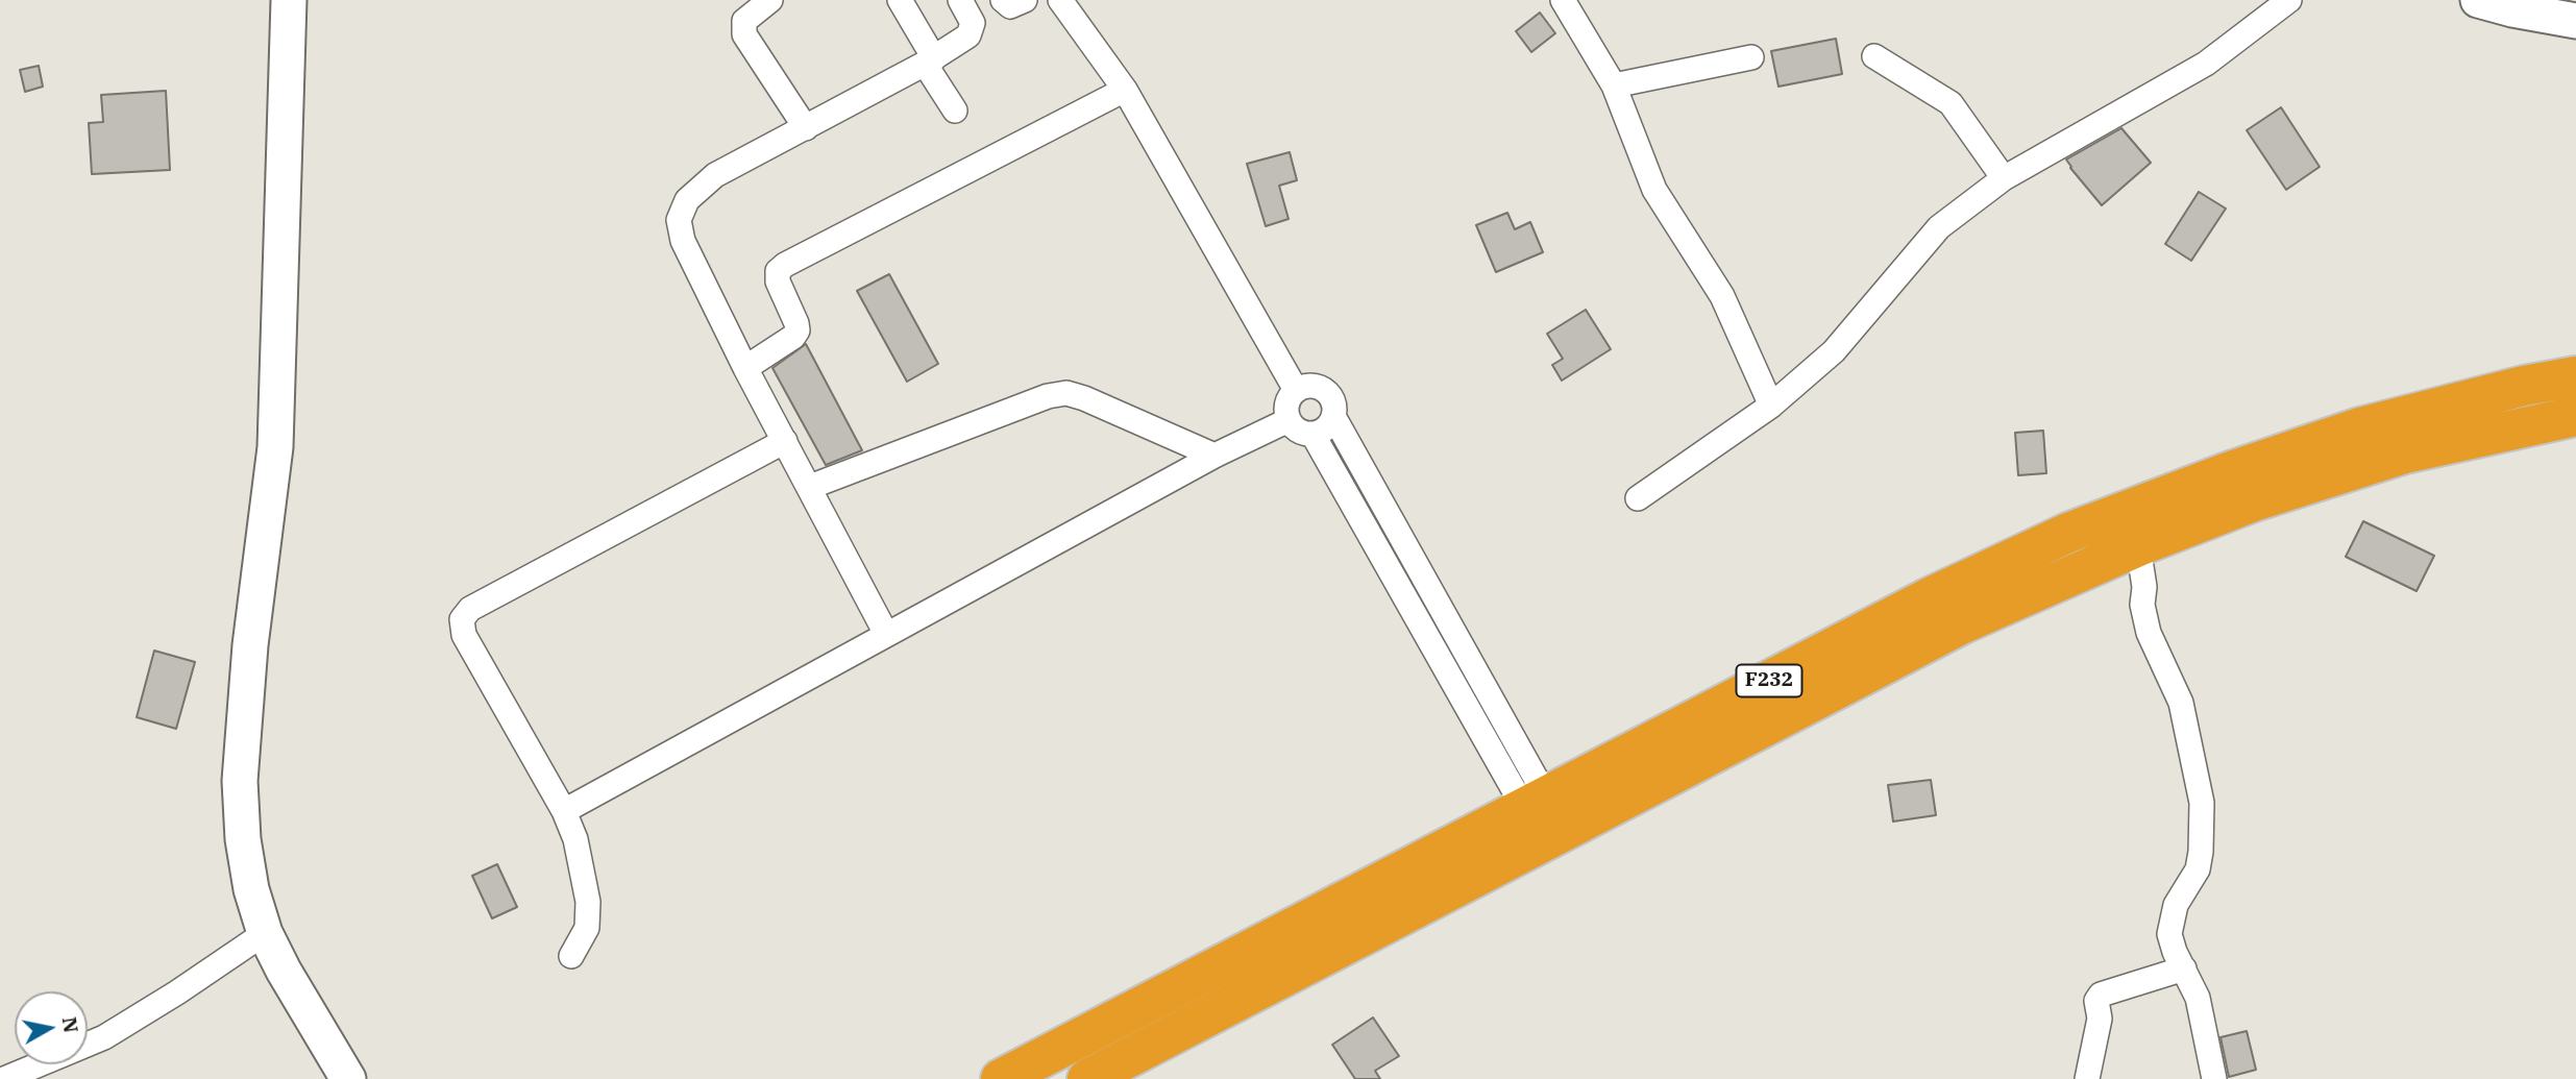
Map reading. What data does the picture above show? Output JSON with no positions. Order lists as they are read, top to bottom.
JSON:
{
  "streets": {
    "highway": ["F232"]
  },
  "north": "right"
}
